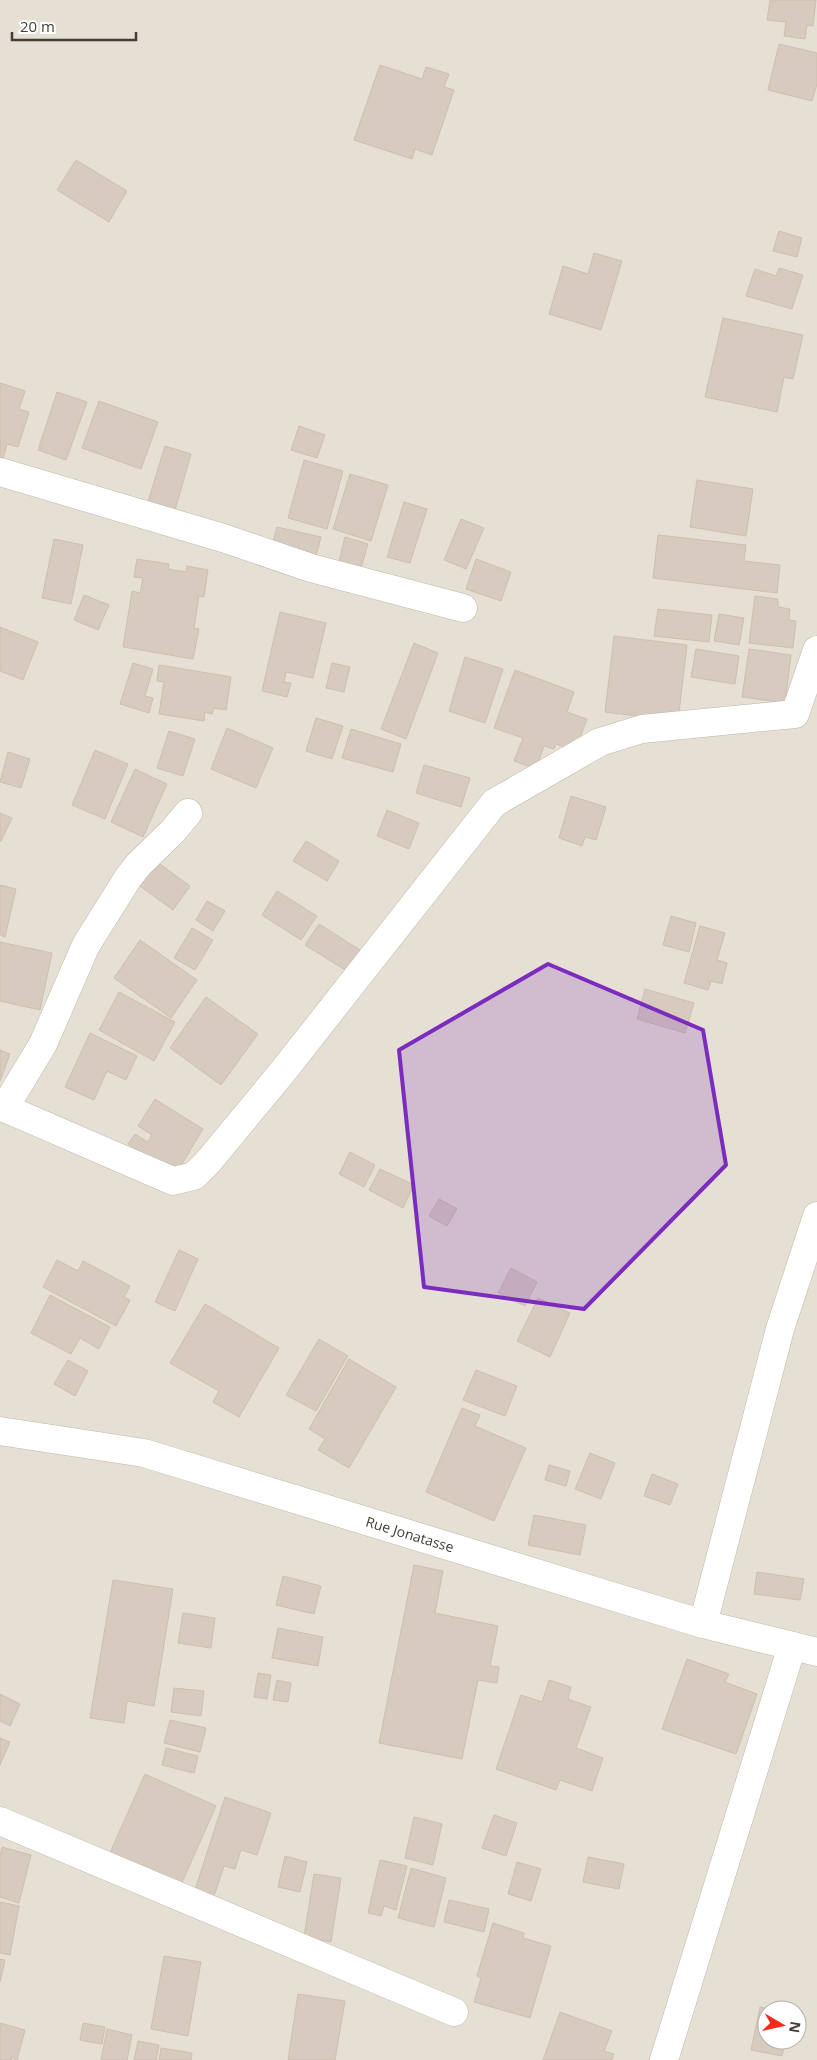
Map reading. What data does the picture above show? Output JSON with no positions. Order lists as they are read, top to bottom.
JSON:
{
  "streets": {
    "street": ["Rue Jonatasse"]
  },
  "scale_bar": "20 m",
  "north": "right"
}
